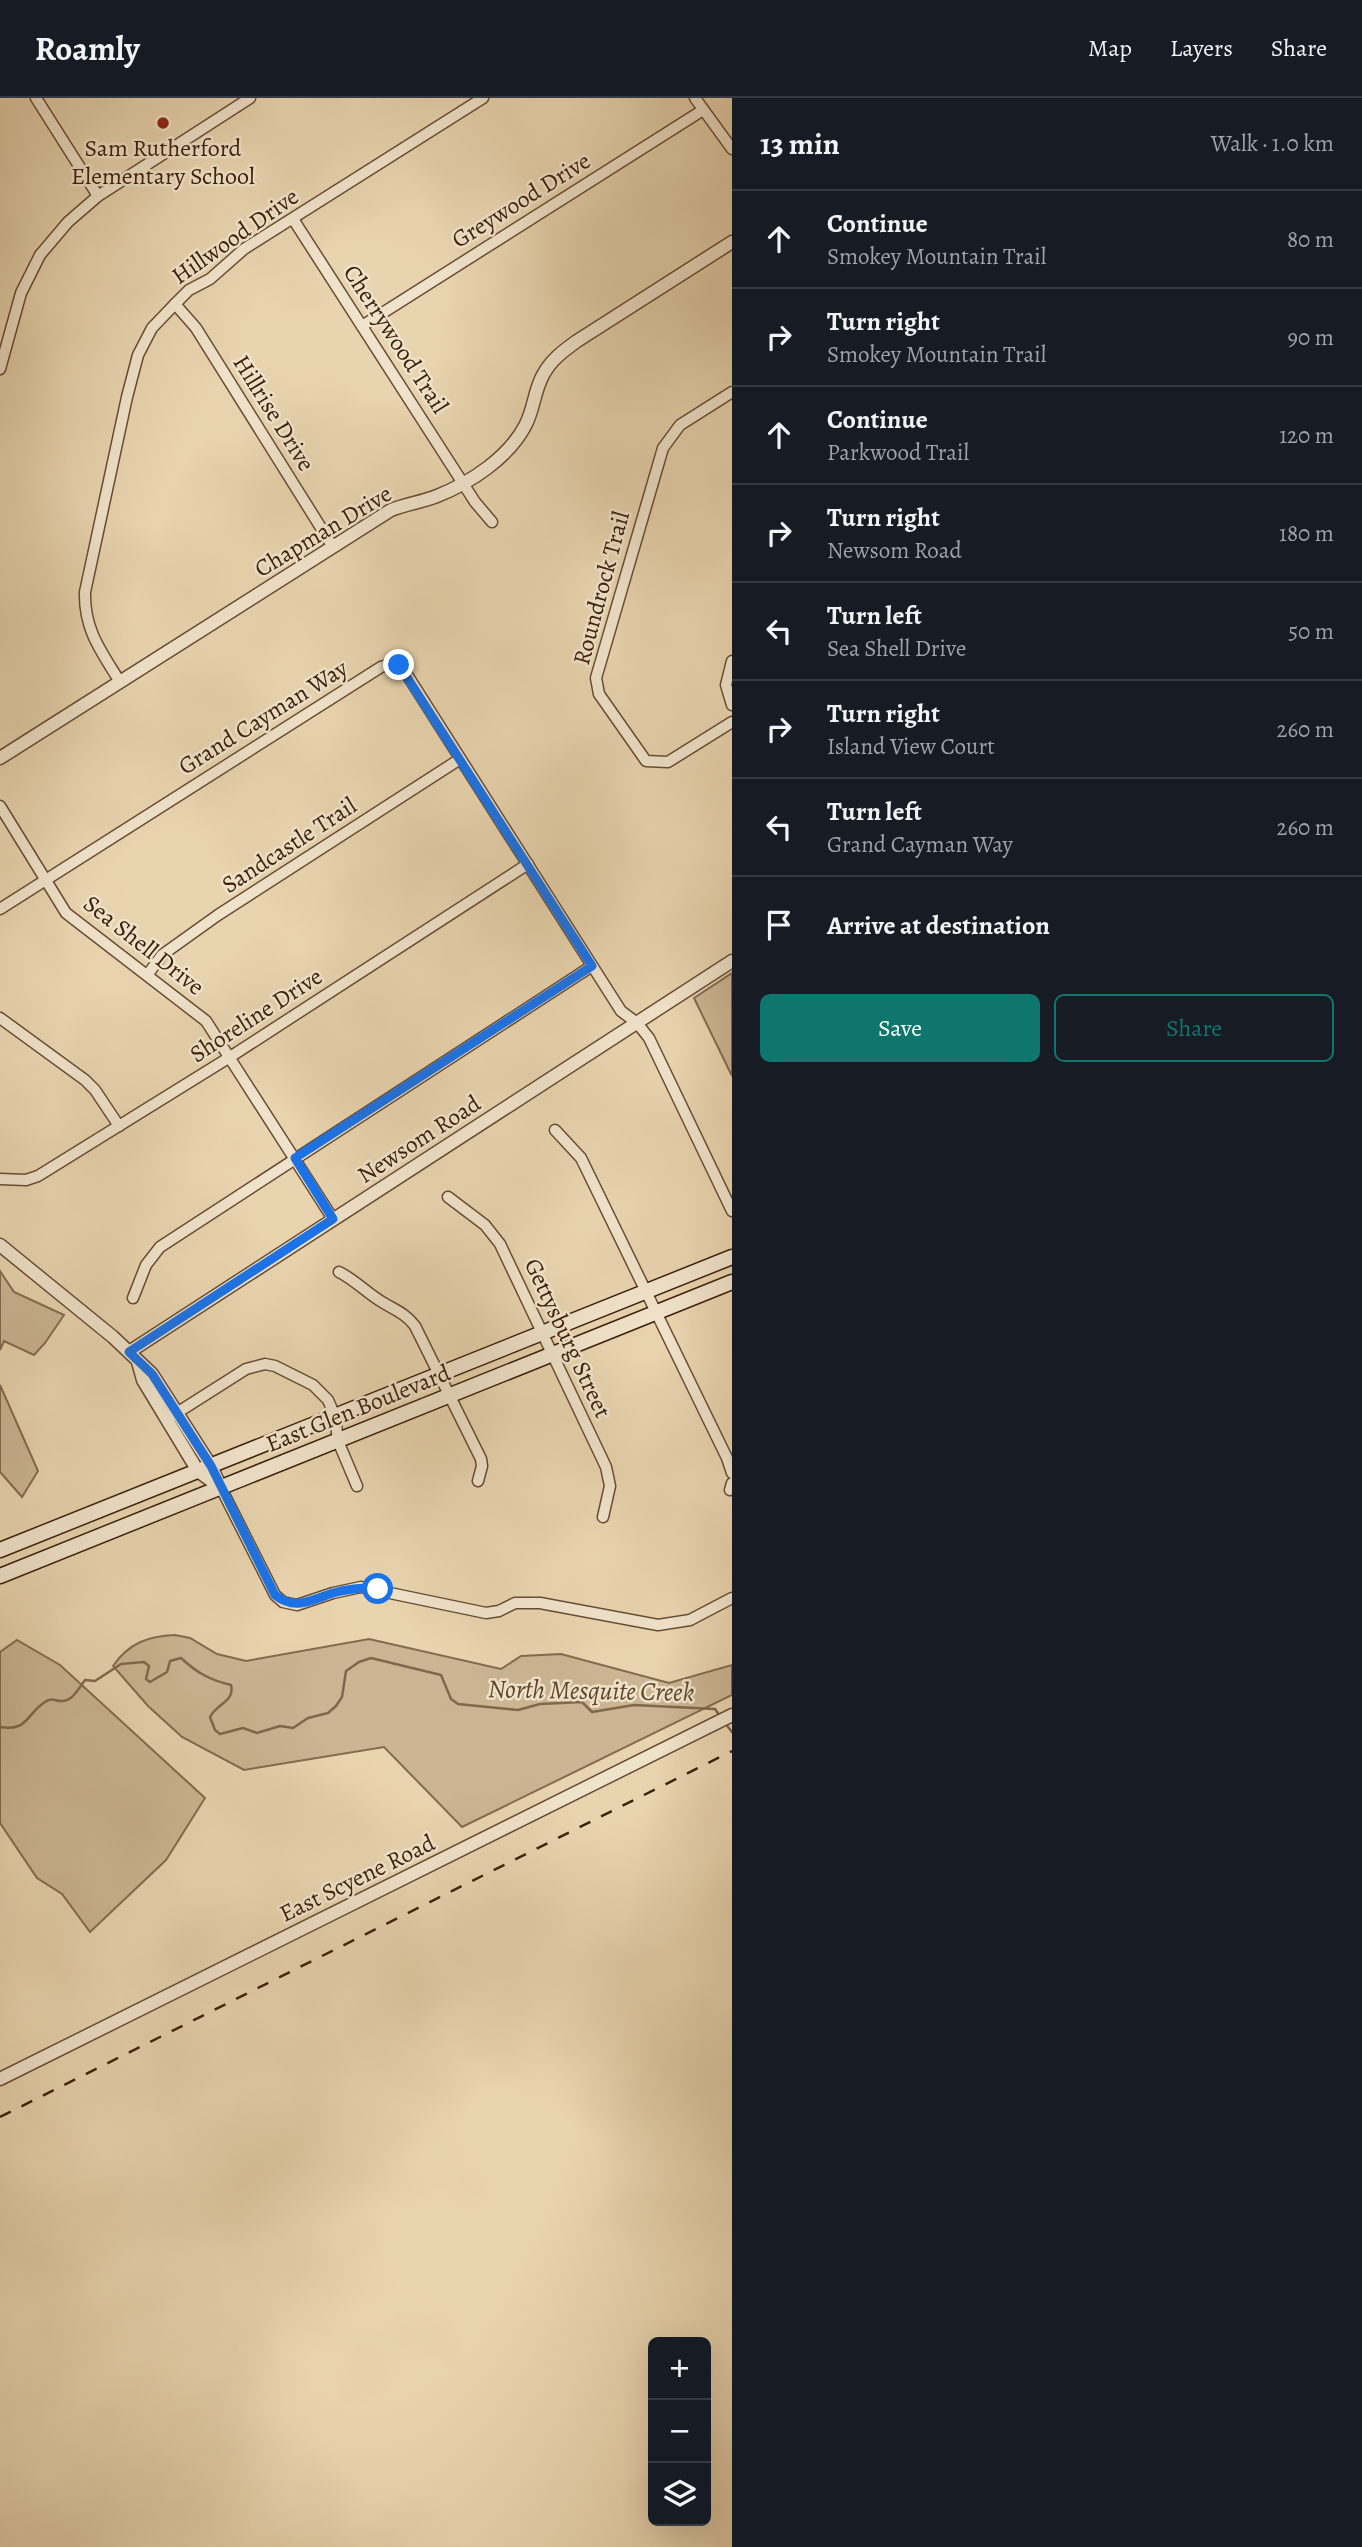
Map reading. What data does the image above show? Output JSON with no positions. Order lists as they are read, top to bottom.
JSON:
{
  "streets": {
    "main road": ["East Glen Boulevard"],
    "street": [
      "Greywood Drive",
      "Hillwood Drive",
      "Cherrywood Trail",
      "Hillrise Drive",
      "Chapman Drive",
      "Roundrock Trail",
      "Grand Cayman Way",
      "Sandcastle Trail",
      "Sea Shell Drive",
      "Shoreline Drive",
      "Newsom Road",
      "Gettysburg Street",
      "East Scyene Road"
    ]
  },
  "crossings": [
    ["Greywood Drive", "Cherrywood Trail"],
    ["Hillwood Drive", "Cherrywood Trail"],
    ["Hillwood Drive", "Hillrise Drive"],
    ["Hillwood Drive", "Chapman Drive"],
    ["Cherrywood Trail", "Chapman Drive"],
    ["Hillrise Drive", "Chapman Drive"],
    ["Grand Cayman Way", "Sandcastle Trail"],
    ["Grand Cayman Way", "Sea Shell Drive"],
    ["Grand Cayman Way", "Shoreline Drive"],
    ["Grand Cayman Way", "Newsom Road"],
    ["Sandcastle Trail", "Sea Shell Drive"],
    ["Sea Shell Drive", "Shoreline Drive"],
    ["Sea Shell Drive", "Newsom Road"],
    ["Gettysburg Street", "East Glen Boulevard"]
  ],
  "water": ["North Mesquite Creek"],
  "places": ["Sam Rutherford Elementary School"],
  "page": {
    "header": "Roamly",
    "nav": ["Map", "Layers", "Share"],
    "heading": ["13 min", "Walk · 1.0 km"],
    "list": [
      ["Continue", "Smokey Mountain Trail", "80 m"],
      ["Turn right", "Smokey Mountain Trail", "90 m"],
      ["Continue", "Parkwood Trail", "120 m"],
      ["Turn right", "Newsom Road", "180 m"],
      ["Turn left", "Sea Shell Drive", "50 m"],
      ["Turn right", "Island View Court", "260 m"],
      ["Turn left", "Grand Cayman Way", "260 m"],
      "Arrive at destination"
    ],
    "buttons": ["Save", "Share"],
    "map_buttons": ["+", "−"]
  }
}
